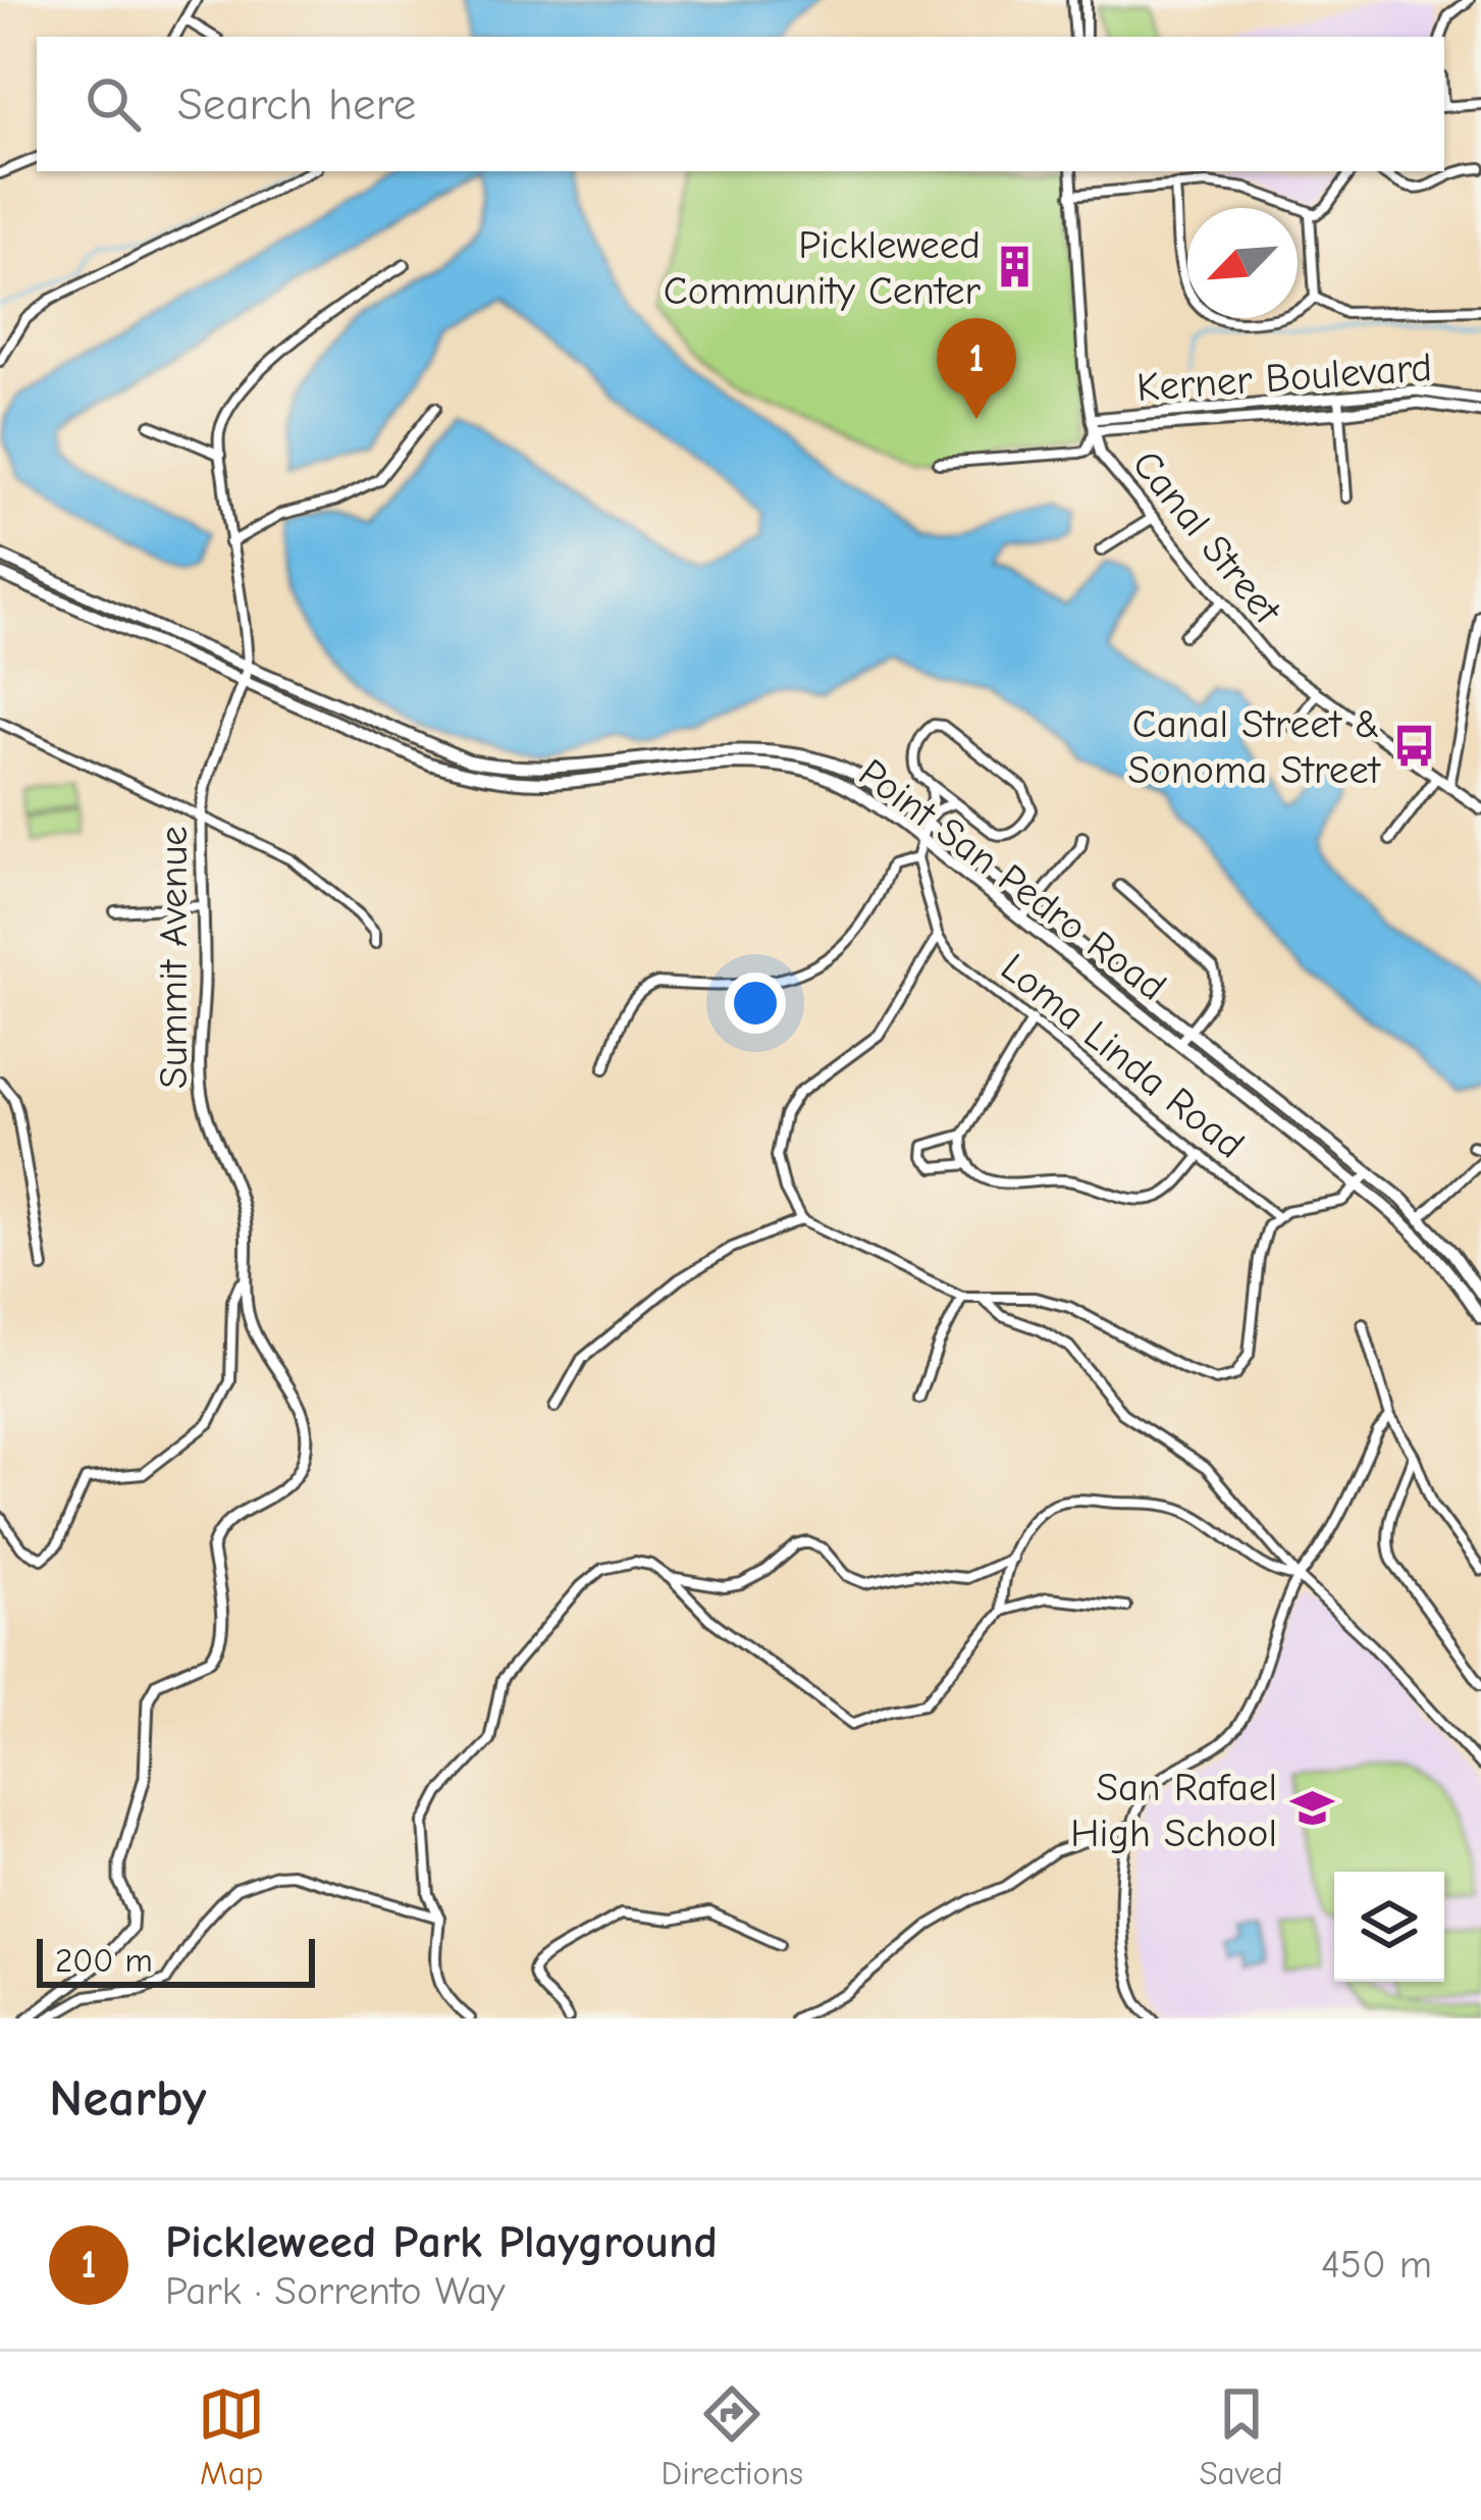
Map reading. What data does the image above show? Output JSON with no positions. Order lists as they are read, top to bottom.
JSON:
{
  "streets": {
    "main road": ["Point San Pedro Road"],
    "street": [
      "Kerner Boulevard",
      "Canal Street",
      "Summit Avenue",
      "Loma Linda Road"
    ]
  },
  "crossings": [
    ["Kerner Boulevard", "Canal Street"],
    ["Point San Pedro Road", "Summit Avenue"]
  ],
  "places": {
    "building": ["Pickleweed Community Center"],
    "bus stop": ["Canal Street & Sonoma Street"],
    "school or university": ["San Rafael High School"]
  },
  "scale_bar": "200 m",
  "north": "bottom left",
  "page": {
    "search": "Search here",
    "pins": "1",
    "scale": "200 m",
    "heading": "Nearby",
    "list": [
      {
        "mark": "1",
        "name": "Pickleweed Park Playground",
        "note": "Park · Sorrento Way",
        "value": "450 m"
      }
    ],
    "nav": ["Map", "Directions", "Saved"]
  }
}
